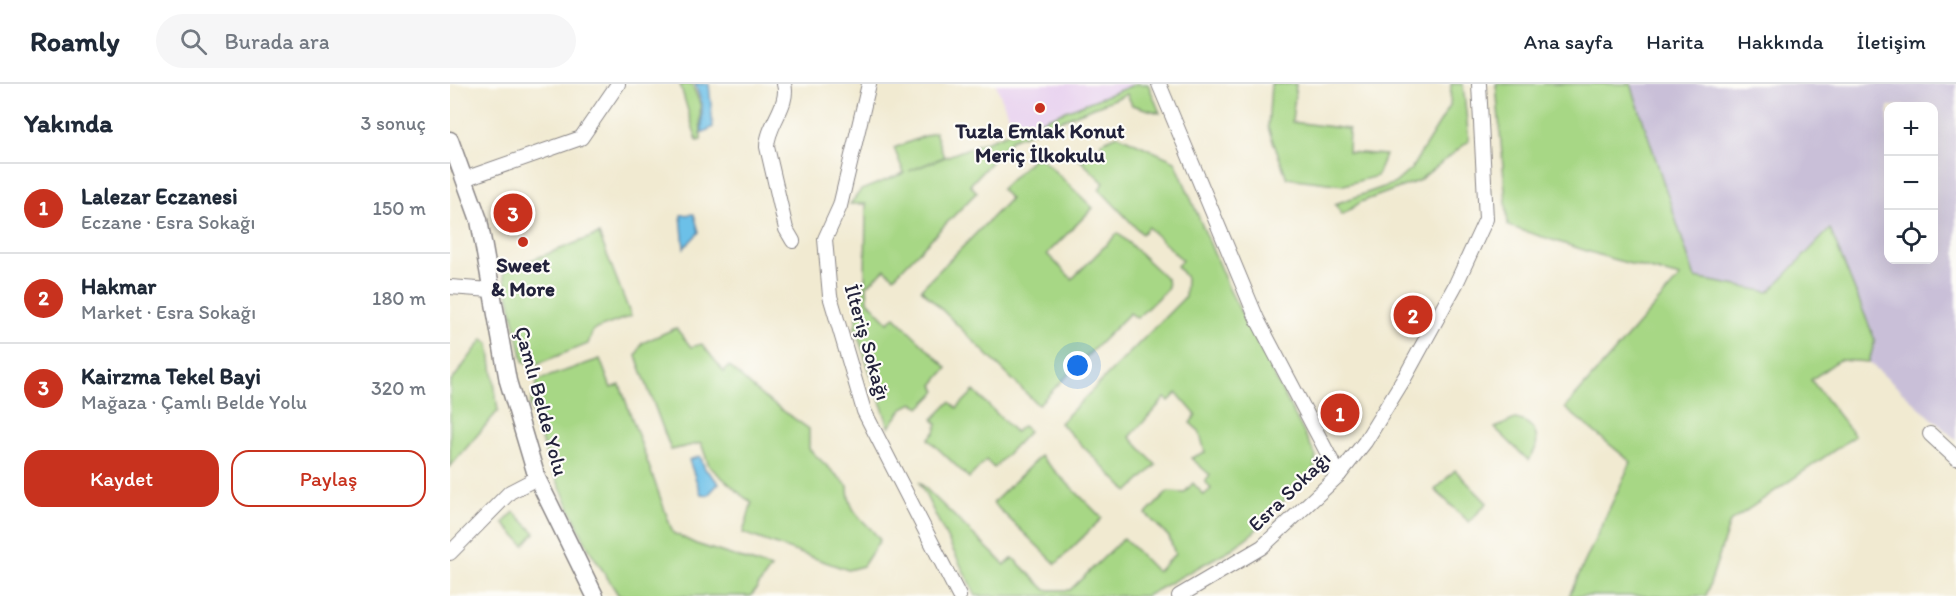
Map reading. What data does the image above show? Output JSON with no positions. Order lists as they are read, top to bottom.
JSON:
{
  "streets": {
    "street": ["İlteriş Sokağı", "Çamlı Belde Yolu", "Esra Sokağı"]
  },
  "places": ["Tuzla Emlak Konut Meriç İlkokulu", "Sweet & More"],
  "page": {
    "header": "Roamly",
    "search": "Burada ara",
    "nav": [
      "Ana sayfa",
      "Harita",
      "Hakkında",
      "İletişim"
    ],
    "heading": ["Yakında", "3 sonuç"],
    "map_buttons": ["+", "−"],
    "list": [
      {
        "mark": "1",
        "name": "Lalezar Eczanesi",
        "note": "Eczane · Esra Sokağı",
        "value": "150 m"
      },
      {
        "mark": "2",
        "name": "Hakmar",
        "note": "Market · Esra Sokağı",
        "value": "180 m"
      },
      {
        "mark": "3",
        "name": "Kairzma Tekel Bayi",
        "note": "Mağaza · Çamlı Belde Yolu",
        "value": "320 m"
      }
    ],
    "pins": ["3", "2", "1"],
    "buttons": ["Kaydet", "Paylaş"]
  }
}
